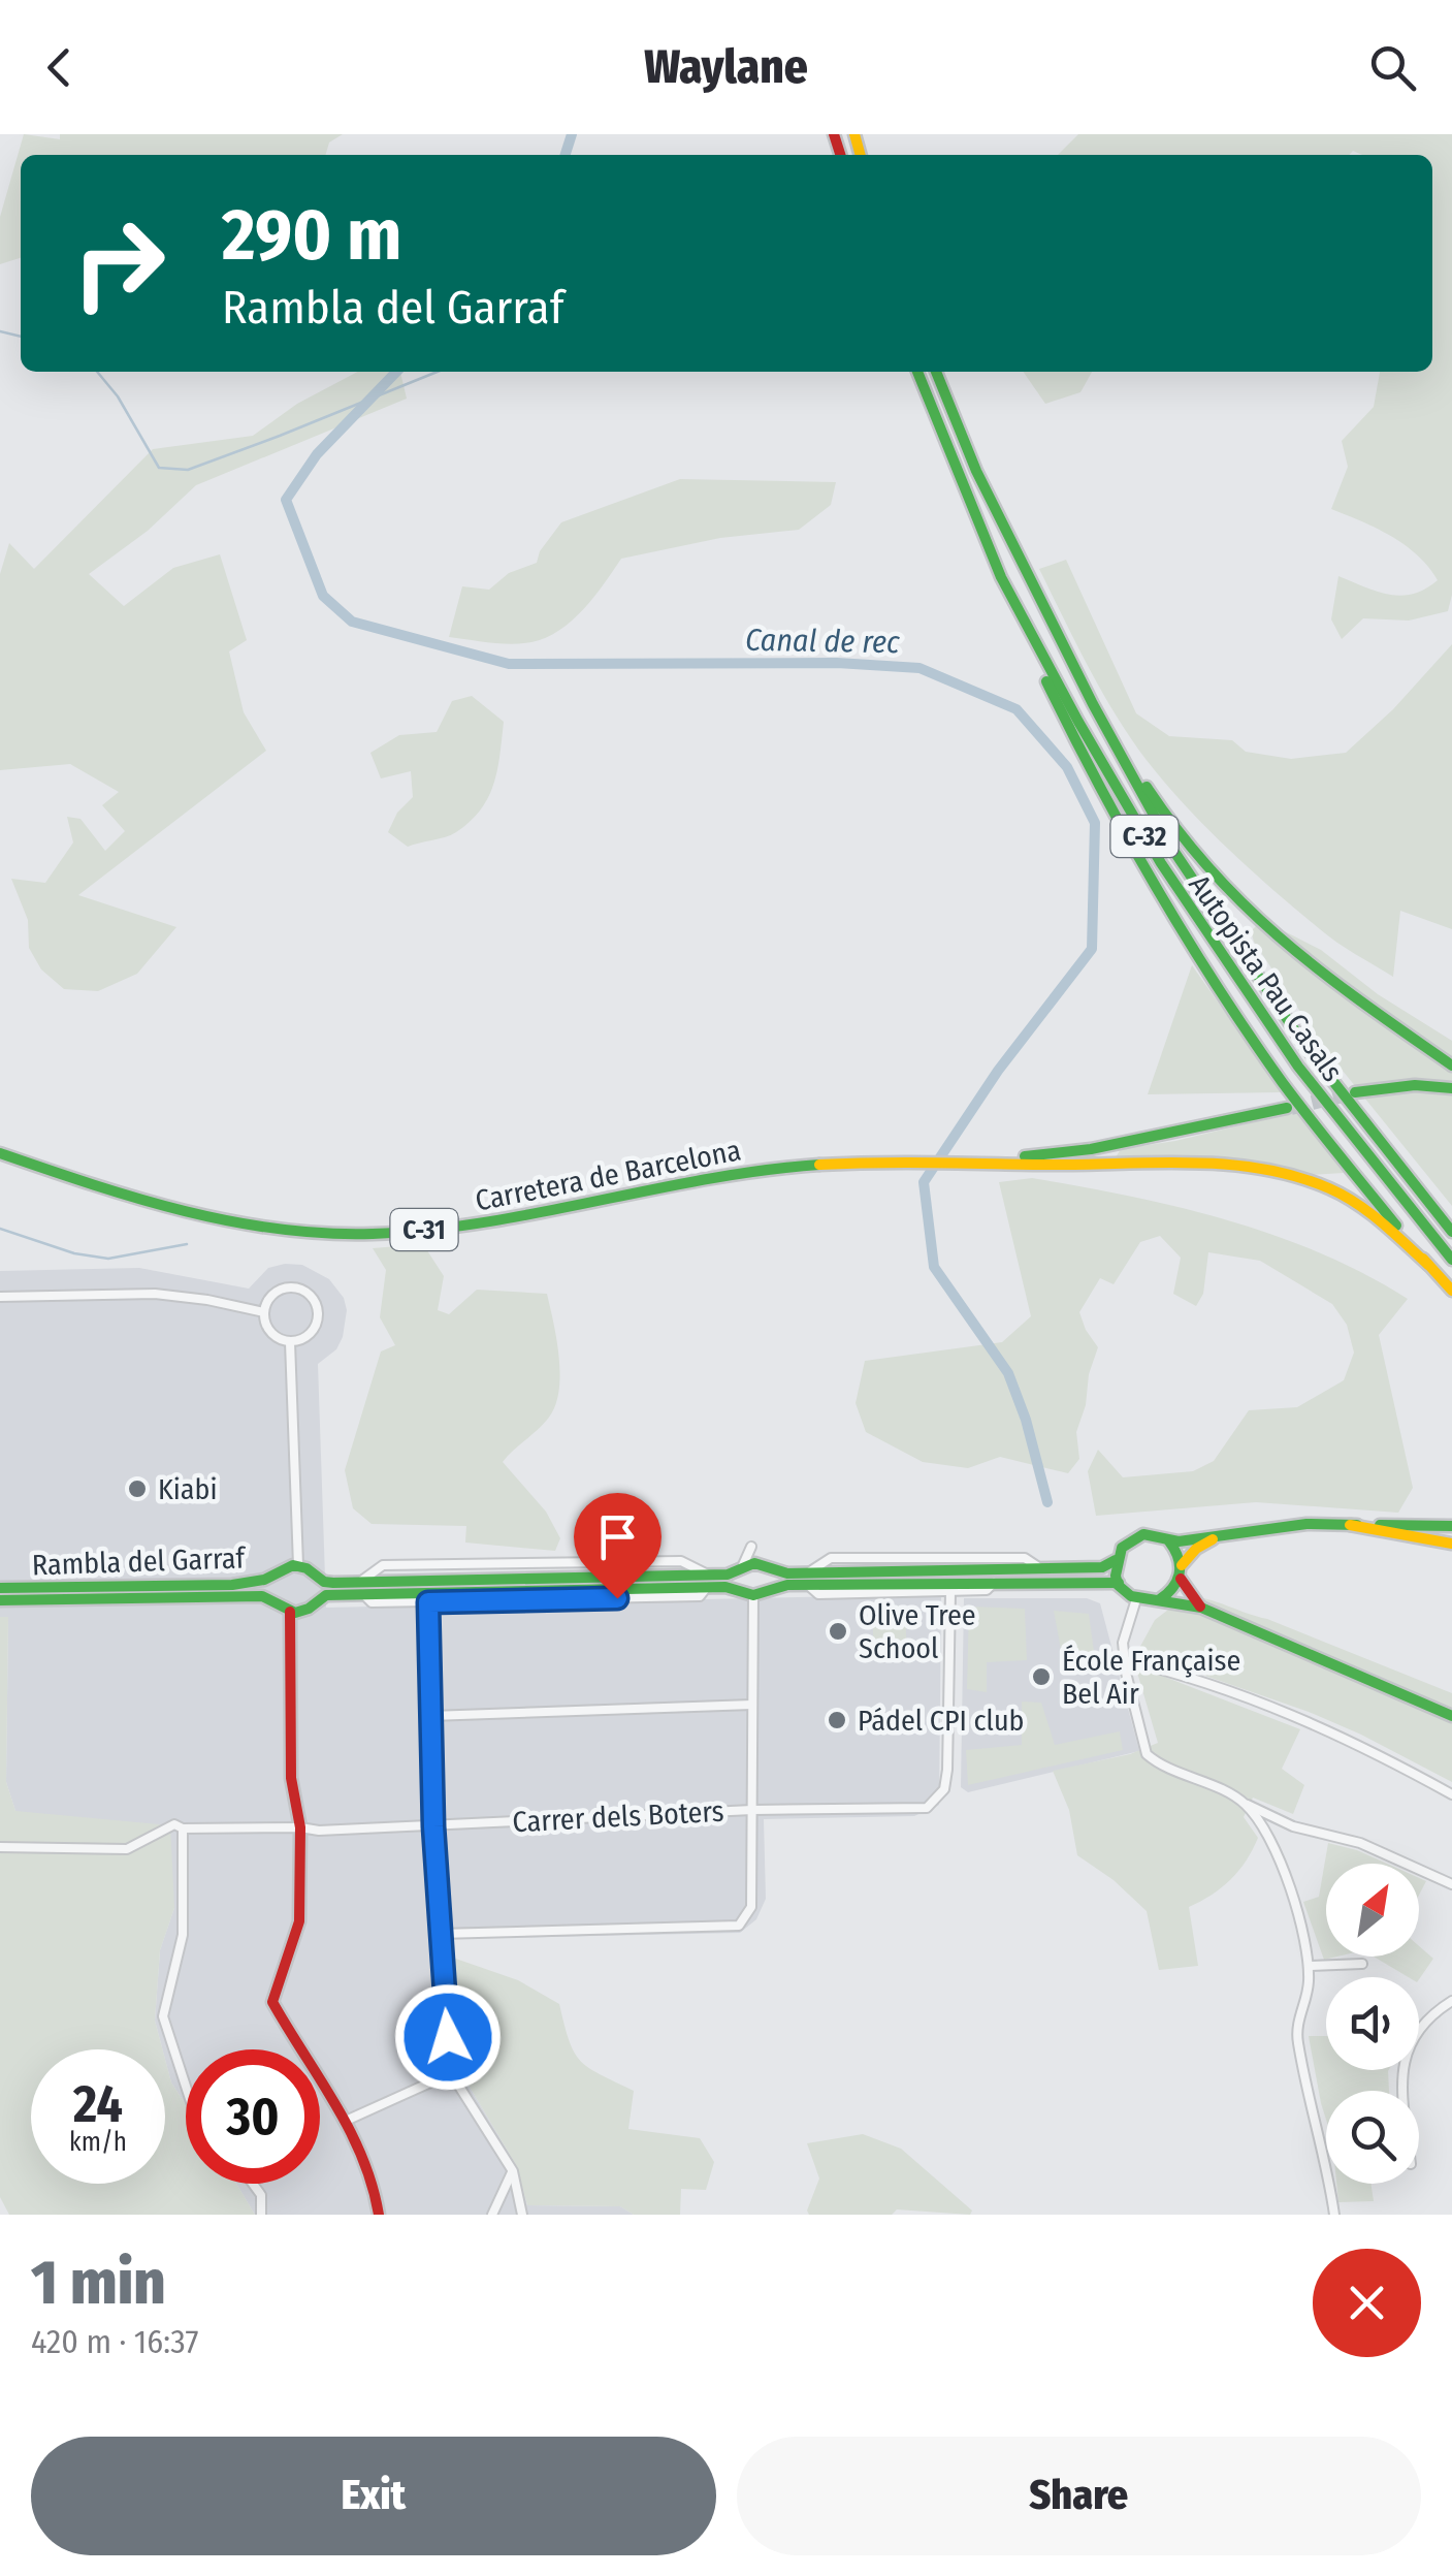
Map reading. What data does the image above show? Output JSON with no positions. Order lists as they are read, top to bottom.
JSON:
{
  "streets": {
    "main road": [
      "C-32",
      "Autopista Pau Casals",
      "Carretera de Barcelona",
      "C-31",
      "Rambla del Garraf"
    ],
    "street": ["Carrer dels Boters"]
  },
  "crossings": [
    ["Carretera de Barcelona", "C-31"]
  ],
  "water": ["Canal de rec"],
  "places": [
    "Kiabi",
    "Olive Tree School",
    "École Française Bel Air",
    "Pádel CPI club"
  ],
  "north": "top right",
  "page": {
    "header": "Waylane",
    "turn": ["290 m", "Rambla del Garraf"],
    "speed": "24 km/h",
    "limit": "30",
    "heading": ["1 min", "420 m · 16:37"],
    "buttons": ["Exit", "Share"]
  }
}
